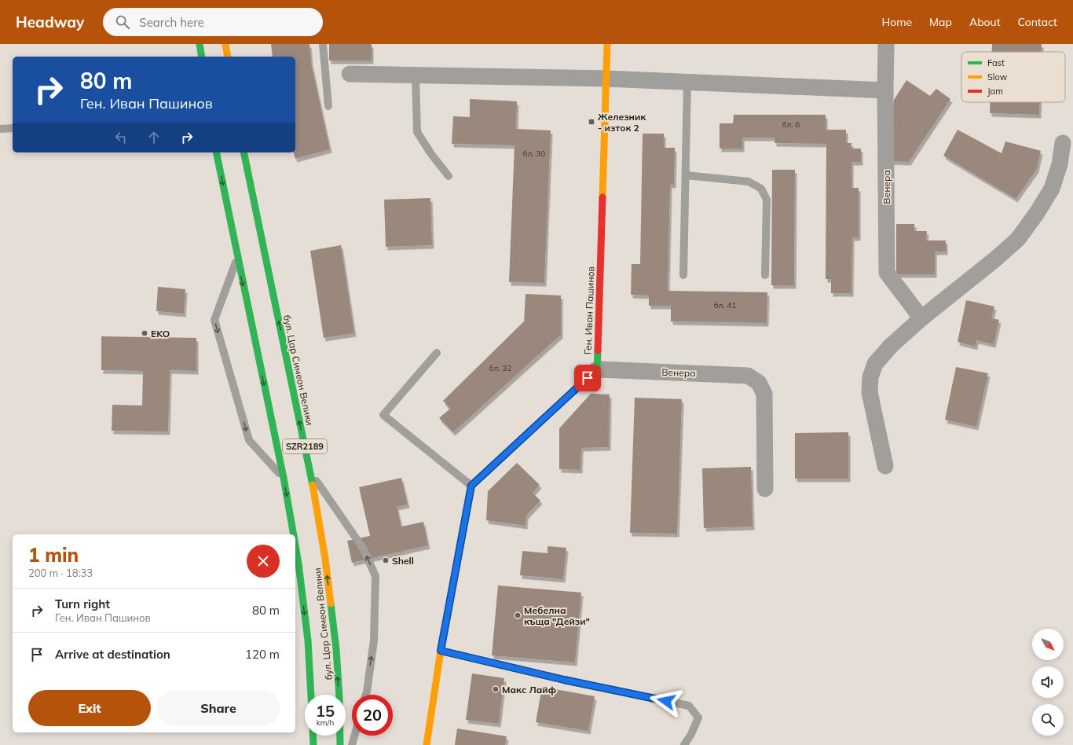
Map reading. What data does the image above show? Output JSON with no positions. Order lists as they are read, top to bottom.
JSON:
{
  "streets": {
    "main road": ["Ген. Иван Пашинов", "бул. Цар Симеон Велики", "SZR2189"],
    "street": ["Венера"]
  },
  "crossings": [
    ["Венера", "Ген. Иван Пашинов"]
  ],
  "places": {
    "transit": ["Железник - изток 2"],
    "other": [
      "EKO",
      "Shell",
      "Мебелна къща \"Дейзи\"",
      "Макс Лайф"
    ]
  },
  "house_numbers": [
    "бл. 6",
    "бл. 30",
    "бл. 41",
    "бл. 32"
  ],
  "legend": ["Fast", "Slow", "Jam"],
  "north": "bottom right",
  "page": {
    "header": "Headway",
    "search": "Search here",
    "nav": [
      "Home",
      "Map",
      "About",
      "Contact"
    ],
    "turn": ["80 m", "Ген. Иван Пашинов"],
    "heading": ["1 min", "200 m · 18:33"],
    "list": [
      {
        "name": "Turn right",
        "note": "Ген. Иван Пашинов",
        "value": "80 m"
      },
      {
        "name": "Arrive at destination",
        "value": "120 m"
      }
    ],
    "buttons": ["Exit", "Share"],
    "speed": "15 km/h",
    "limit": "20"
  }
}
